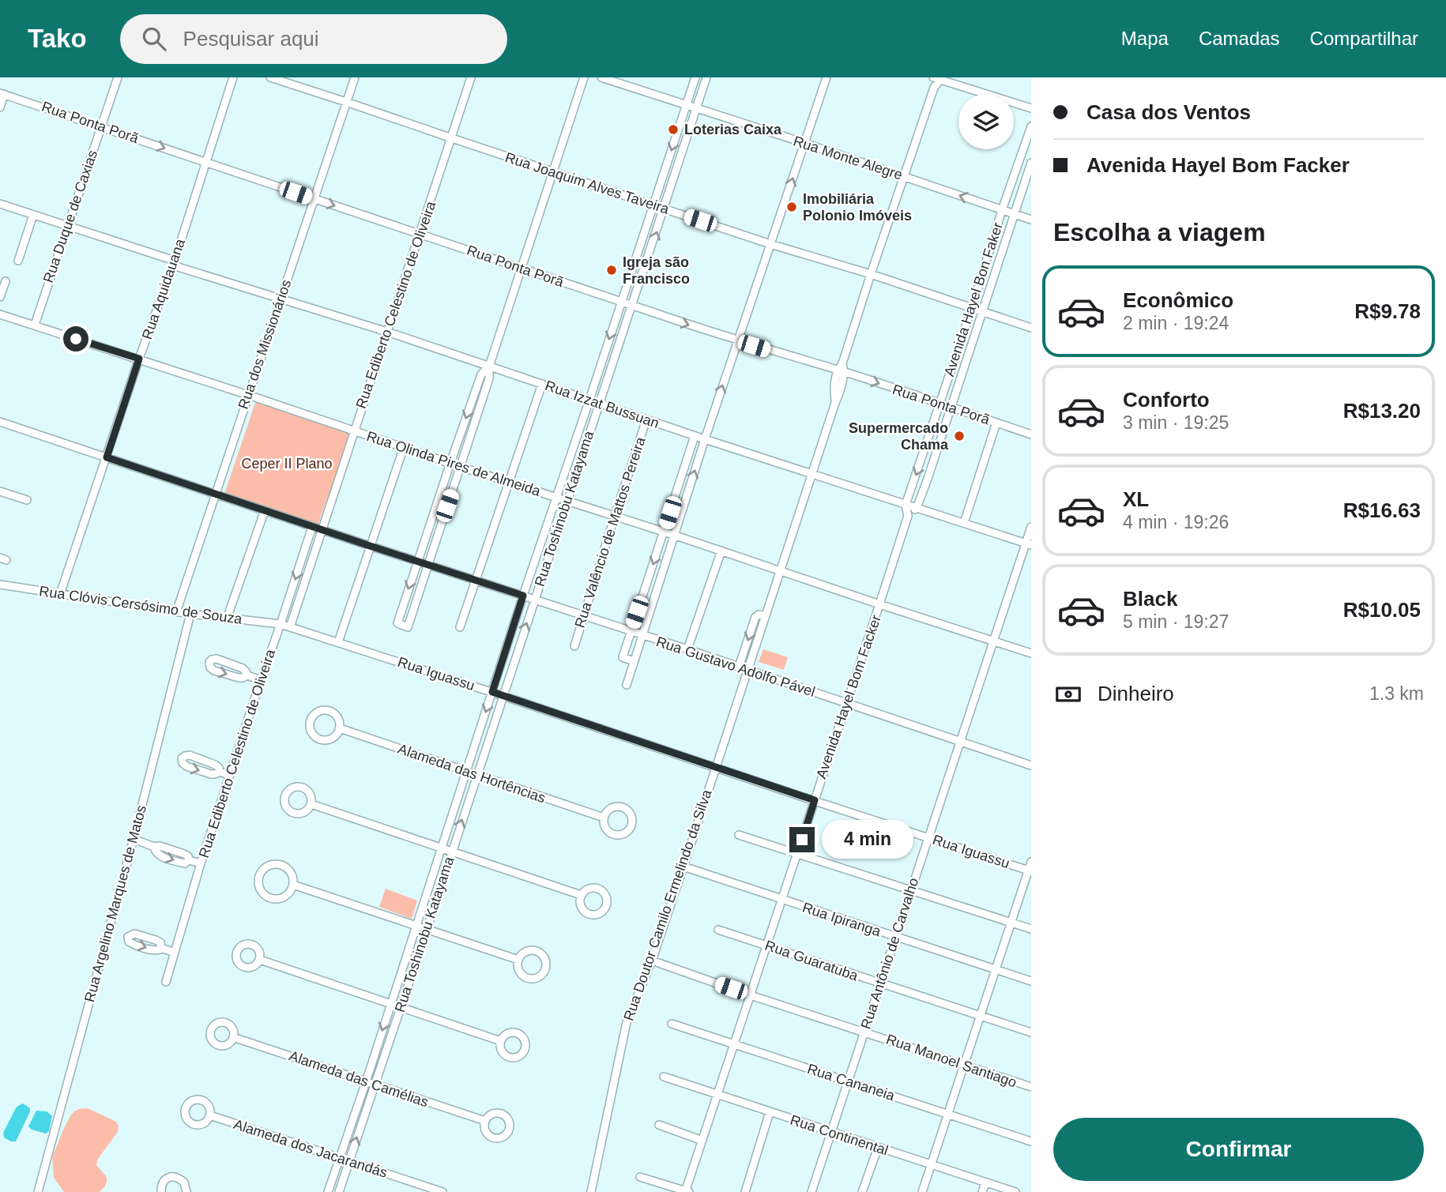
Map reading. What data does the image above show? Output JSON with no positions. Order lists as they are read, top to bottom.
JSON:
{
  "streets": {
    "street": [
      "Rua Ponta Porã",
      "Rua Monte Alegre",
      "Rua Joaquim Alves Taveira",
      "Rua Duque de Caxias",
      "Rua Aquidauana",
      "Avenida Hayel Bon Faker",
      "Rua Ediberto Celestino de Oliveira",
      "Rua dos Missionários",
      "Rua Izzat Bussuan",
      "Rua Olinda Pires de Almeida",
      "Rua Toshinobu Katayama",
      "Rua Valêncio de Mattos Pereira",
      "Rua Clóvis Cersósimo de Souza",
      "Rua Gustavo Adolfo Pável",
      "Rua Iguassu",
      "Avenida Hayel Bom Facker",
      "Alameda das Hortências",
      "Rua Argelino Marques de Matos",
      "Rua Doutor Camilo Ermelindo da Silva",
      "Rua Ipiranga",
      "Rua Antônio de Carvalho",
      "Rua Guaratuba",
      "Rua Manoel Santiago",
      "Alameda das Camélias",
      "Rua Cananeia",
      "Rua Continental",
      "Alameda dos Jacarandás"
    ]
  },
  "crossings": [
    ["Rua Ponta Porã", "Rua Duque de Caxias"],
    ["Rua Ponta Porã", "Rua Aquidauana"],
    ["Rua Ponta Porã", "Avenida Hayel Bon Faker"],
    ["Rua Ponta Porã", "Rua Ediberto Celestino de Oliveira"],
    ["Rua Ponta Porã", "Rua dos Missionários"],
    ["Rua Ponta Porã", "Rua Toshinobu Katayama"],
    ["Rua Ponta Porã", "Rua Doutor Camilo Ermelindo da Silva"],
    ["Rua Monte Alegre", "Avenida Hayel Bon Faker"],
    ["Rua Monte Alegre", "Rua Toshinobu Katayama"],
    ["Rua Monte Alegre", "Rua Doutor Camilo Ermelindo da Silva"],
    ["Rua Joaquim Alves Taveira", "Avenida Hayel Bon Faker"],
    ["Rua Joaquim Alves Taveira", "Rua Ediberto Celestino de Oliveira"],
    ["Rua Joaquim Alves Taveira", "Rua dos Missionários"],
    ["Rua Joaquim Alves Taveira", "Rua Toshinobu Katayama"],
    ["Rua Joaquim Alves Taveira", "Rua Doutor Camilo Ermelindo da Silva"],
    ["Rua Duque de Caxias", "Rua Izzat Bussuan"],
    ["Rua Duque de Caxias", "Rua Olinda Pires de Almeida"],
    ["Rua Aquidauana", "Rua Izzat Bussuan"],
    ["Rua Aquidauana", "Rua Olinda Pires de Almeida"],
    ["Rua Aquidauana", "Rua Clóvis Cersósimo de Souza"],
    ["Rua Aquidauana", "Rua Gustavo Adolfo Pável"],
    ["Avenida Hayel Bon Faker", "Rua Izzat Bussuan"],
    ["Avenida Hayel Bon Faker", "Avenida Hayel Bom Facker"],
    ["Rua Ediberto Celestino de Oliveira", "Rua Izzat Bussuan"],
    ["Rua Ediberto Celestino de Oliveira", "Rua Olinda Pires de Almeida"],
    ["Rua Ediberto Celestino de Oliveira", "Rua Clóvis Cersósimo de Souza"],
    ["Rua Ediberto Celestino de Oliveira", "Rua Gustavo Adolfo Pável"],
    ["Rua Ediberto Celestino de Oliveira", "Rua Iguassu"],
    ["Rua dos Missionários", "Rua Izzat Bussuan"],
    ["Rua dos Missionários", "Rua Olinda Pires de Almeida"],
    ["Rua dos Missionários", "Rua Clóvis Cersósimo de Souza"],
    ["Rua dos Missionários", "Rua Gustavo Adolfo Pável"],
    ["Rua Izzat Bussuan", "Rua Toshinobu Katayama"],
    ["Rua Izzat Bussuan", "Rua Valêncio de Mattos Pereira"],
    ["Rua Izzat Bussuan", "Avenida Hayel Bom Facker"],
    ["Rua Izzat Bussuan", "Rua Doutor Camilo Ermelindo da Silva"],
    ["Rua Izzat Bussuan", "Rua Antônio de Carvalho"],
    ["Rua Olinda Pires de Almeida", "Rua Toshinobu Katayama"],
    ["Rua Olinda Pires de Almeida", "Rua Valêncio de Mattos Pereira"],
    ["Rua Olinda Pires de Almeida", "Avenida Hayel Bom Facker"],
    ["Rua Olinda Pires de Almeida", "Rua Doutor Camilo Ermelindo da Silva"],
    ["Rua Olinda Pires de Almeida", "Rua Antônio de Carvalho"],
    ["Rua Toshinobu Katayama", "Rua Gustavo Adolfo Pável"],
    ["Rua Toshinobu Katayama", "Rua Iguassu"],
    ["Rua Toshinobu Katayama", "Alameda das Hortências"],
    ["Rua Toshinobu Katayama", "Alameda das Camélias"],
    ["Rua Toshinobu Katayama", "Alameda dos Jacarandás"],
    ["Rua Valêncio de Mattos Pereira", "Rua Gustavo Adolfo Pável"],
    ["Rua Clóvis Cersósimo de Souza", "Rua Iguassu"],
    ["Rua Clóvis Cersósimo de Souza", "Rua Argelino Marques de Matos"],
    ["Rua Gustavo Adolfo Pável", "Avenida Hayel Bom Facker"],
    ["Rua Gustavo Adolfo Pável", "Rua Doutor Camilo Ermelindo da Silva"],
    ["Rua Gustavo Adolfo Pável", "Rua Antônio de Carvalho"],
    ["Rua Iguassu", "Avenida Hayel Bom Facker"],
    ["Rua Iguassu", "Rua Doutor Camilo Ermelindo da Silva"],
    ["Rua Iguassu", "Rua Antônio de Carvalho"],
    ["Avenida Hayel Bom Facker", "Rua Ipiranga"],
    ["Avenida Hayel Bom Facker", "Rua Guaratuba"],
    ["Avenida Hayel Bom Facker", "Rua Manoel Santiago"],
    ["Avenida Hayel Bom Facker", "Rua Cananeia"],
    ["Avenida Hayel Bom Facker", "Rua Continental"],
    ["Rua Doutor Camilo Ermelindo da Silva", "Rua Ipiranga"],
    ["Rua Doutor Camilo Ermelindo da Silva", "Rua Manoel Santiago"],
    ["Rua Ipiranga", "Rua Antônio de Carvalho"],
    ["Rua Antônio de Carvalho", "Rua Guaratuba"],
    ["Rua Antônio de Carvalho", "Rua Manoel Santiago"],
    ["Rua Antônio de Carvalho", "Rua Cananeia"],
    ["Rua Antônio de Carvalho", "Rua Continental"]
  ],
  "one_way": ["Rua Ponta Porã"],
  "parks": ["Ceper II Plano"],
  "places": [
    "Loterias Caixa",
    "Imobiliária Polonio Imóveis",
    "Igreja são Francisco",
    "Supermercado Chama"
  ],
  "page": {
    "header": "Tako",
    "search": "Pesquisar aqui",
    "nav": ["Mapa", "Camadas", "Compartilhar"],
    "banner": ["Casa dos Ventos", "Avenida Hayel Bom Facker"],
    "heading": "Escolha a viagem",
    "list": [
      {
        "name": "Econômico",
        "note": "2 min · 19:24",
        "value": "R$9.78"
      },
      {
        "name": "Conforto",
        "note": "3 min · 19:25",
        "value": "R$13.20"
      },
      {
        "name": "XL",
        "note": "4 min · 19:26",
        "value": "R$16.63"
      },
      {
        "name": "Black",
        "note": "5 min · 19:27",
        "value": "R$10.05"
      }
    ],
    "pay": ["Dinheiro", "1.3 km"],
    "bubble": "4 min",
    "buttons": "Confirmar"
  }
}
